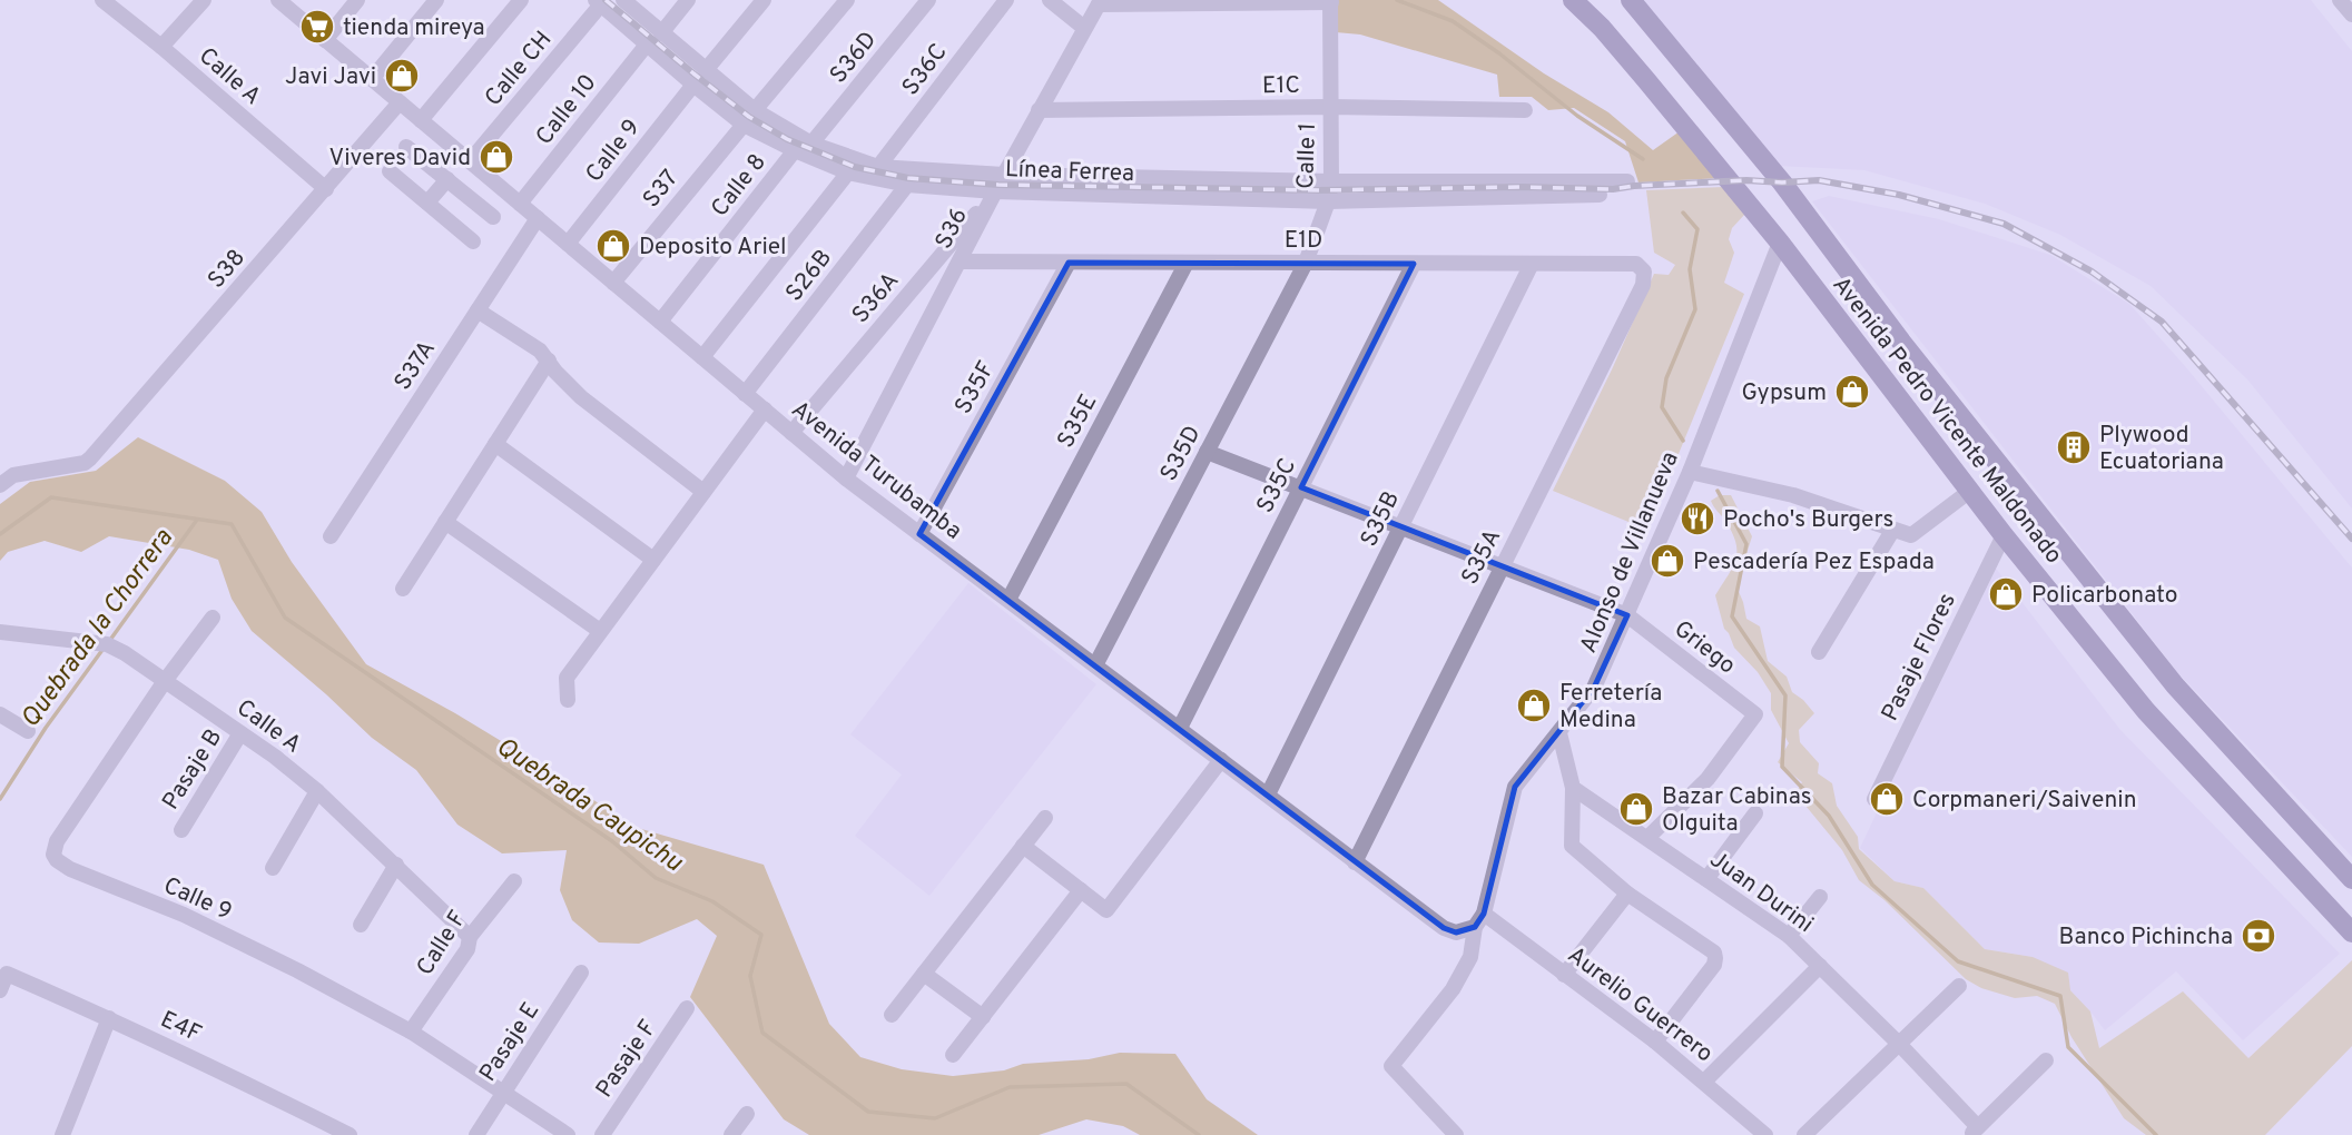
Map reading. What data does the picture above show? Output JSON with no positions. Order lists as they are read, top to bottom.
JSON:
{
  "streets": {
    "main road": ["Avenida Pedro Vicente Maldonado"],
    "street": [
      "S36D",
      "Calle CH",
      "S36C",
      "Calle A",
      "E1C",
      "Calle 10",
      "Calle 9",
      "Calle 1",
      "Línea Ferrea",
      "Calle 8",
      "S37",
      "S36",
      "E1D",
      "S38",
      "S26B",
      "S36A",
      "S37A",
      "S35F",
      "S35E",
      "S35D",
      "Avenida Turubamba",
      "S35C",
      "S35B",
      "Alonso de Villanueva",
      "S35A",
      "Griego",
      "Pasaje Flores",
      "Pasaje B",
      "Juan Durini",
      "Calle F",
      "Aurelio Guerrero",
      "E4F",
      "Pasaje E",
      "Pasaje F"
    ]
  },
  "crossings": [
    ["S36D", "Línea Ferrea"],
    ["Calle CH", "Línea Ferrea"],
    ["Calle CH", "Avenida Turubamba"],
    ["S36C", "Línea Ferrea"],
    ["Calle A", "Calle 9"],
    ["Calle A", "S38"],
    ["Calle A", "Pasaje B"],
    ["Calle A", "Calle F"],
    ["E1C", "Calle 1"],
    ["E1C", "S36"],
    ["Calle 10", "Línea Ferrea"],
    ["Calle 10", "Avenida Turubamba"],
    ["Calle 9", "Línea Ferrea"],
    ["Calle 9", "Avenida Turubamba"],
    ["Calle 9", "Calle F"],
    ["Calle 9", "Pasaje E"],
    ["Calle 1", "Línea Ferrea"],
    ["Calle 1", "E1D"],
    ["Calle 1", "S35D"],
    ["Línea Ferrea", "Calle 8"],
    ["Línea Ferrea", "S37"],
    ["Línea Ferrea", "S36"],
    ["Línea Ferrea", "S26B"],
    ["Línea Ferrea", "S36A"],
    ["Calle 8", "Avenida Turubamba"],
    ["S37", "Avenida Turubamba"],
    ["S36", "E1D"],
    ["S36", "S36A"],
    ["S36", "Avenida Turubamba"],
    ["E1D", "S35F"],
    ["E1D", "S35E"],
    ["E1D", "S35D"],
    ["E1D", "S35C"],
    ["E1D", "S35B"],
    ["E1D", "S35A"],
    ["S38", "Avenida Turubamba"],
    ["S26B", "Avenida Turubamba"],
    ["S36A", "Avenida Turubamba"],
    ["S37A", "Avenida Turubamba"],
    ["S35F", "Avenida Turubamba"],
    ["Avenida Pedro Vicente Maldonado", "Alonso de Villanueva"],
    ["Avenida Pedro Vicente Maldonado", "Pasaje Flores"],
    ["S35E", "Avenida Turubamba"],
    ["S35D", "Avenida Turubamba"],
    ["S35D", "Griego"],
    ["Avenida Turubamba", "S35C"],
    ["Avenida Turubamba", "S35B"],
    ["Avenida Turubamba", "Alonso de Villanueva"],
    ["Avenida Turubamba", "S35A"],
    ["Avenida Turubamba", "Aurelio Guerrero"],
    ["S35C", "Griego"],
    ["S35B", "Griego"],
    ["Alonso de Villanueva", "Griego"],
    ["Alonso de Villanueva", "Aurelio Guerrero"],
    ["S35A", "Griego"],
    ["Griego", "Juan Durini"]
  ],
  "water": ["Quebrada la Chorrera", "Quebrada Caupichu"],
  "places": {
    "supermarket": ["tienda mireya"],
    "shop": [
      "Javi Javi",
      "Viveres David",
      "Deposito Ariel",
      "Gypsum",
      "Pescadería Pez Espada",
      "Policarbonato",
      "Ferretería Medina",
      "Corpmaneri/Saivenin",
      "Bazar Cabinas Olguita"
    ],
    "building": ["Plywood Ecuatoriana"],
    "restaurant": ["Pocho's Burgers"],
    "bank": ["Banco Pichincha"]
  }
}
